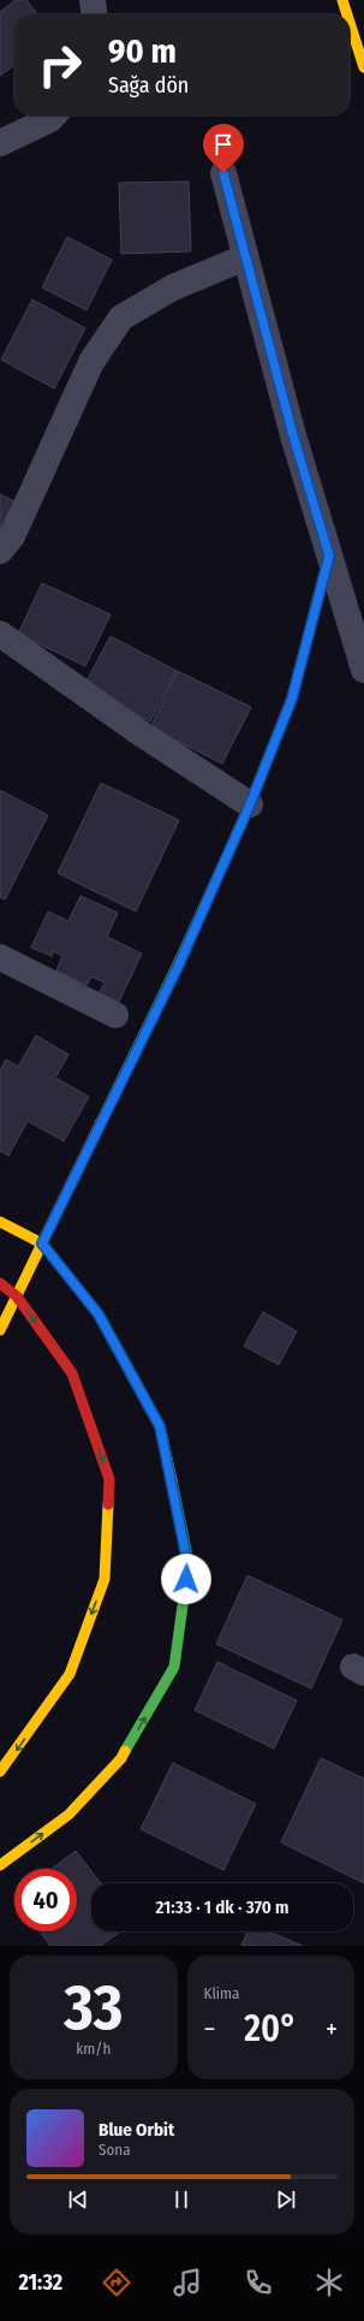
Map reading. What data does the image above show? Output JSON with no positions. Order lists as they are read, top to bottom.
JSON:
{
  "page": {
    "turn": ["90 m", "Sağa dön"],
    "limit": "40",
    "trip": "21:33 · 1 dk · 370 m",
    "tile": [
      ["33", "km/h"],
      "Klima"
    ],
    "heat": ["−", "20°", "+"],
    "song": ["Blue Orbit", "Sona"],
    "tabs": "21:32"
  }
}
